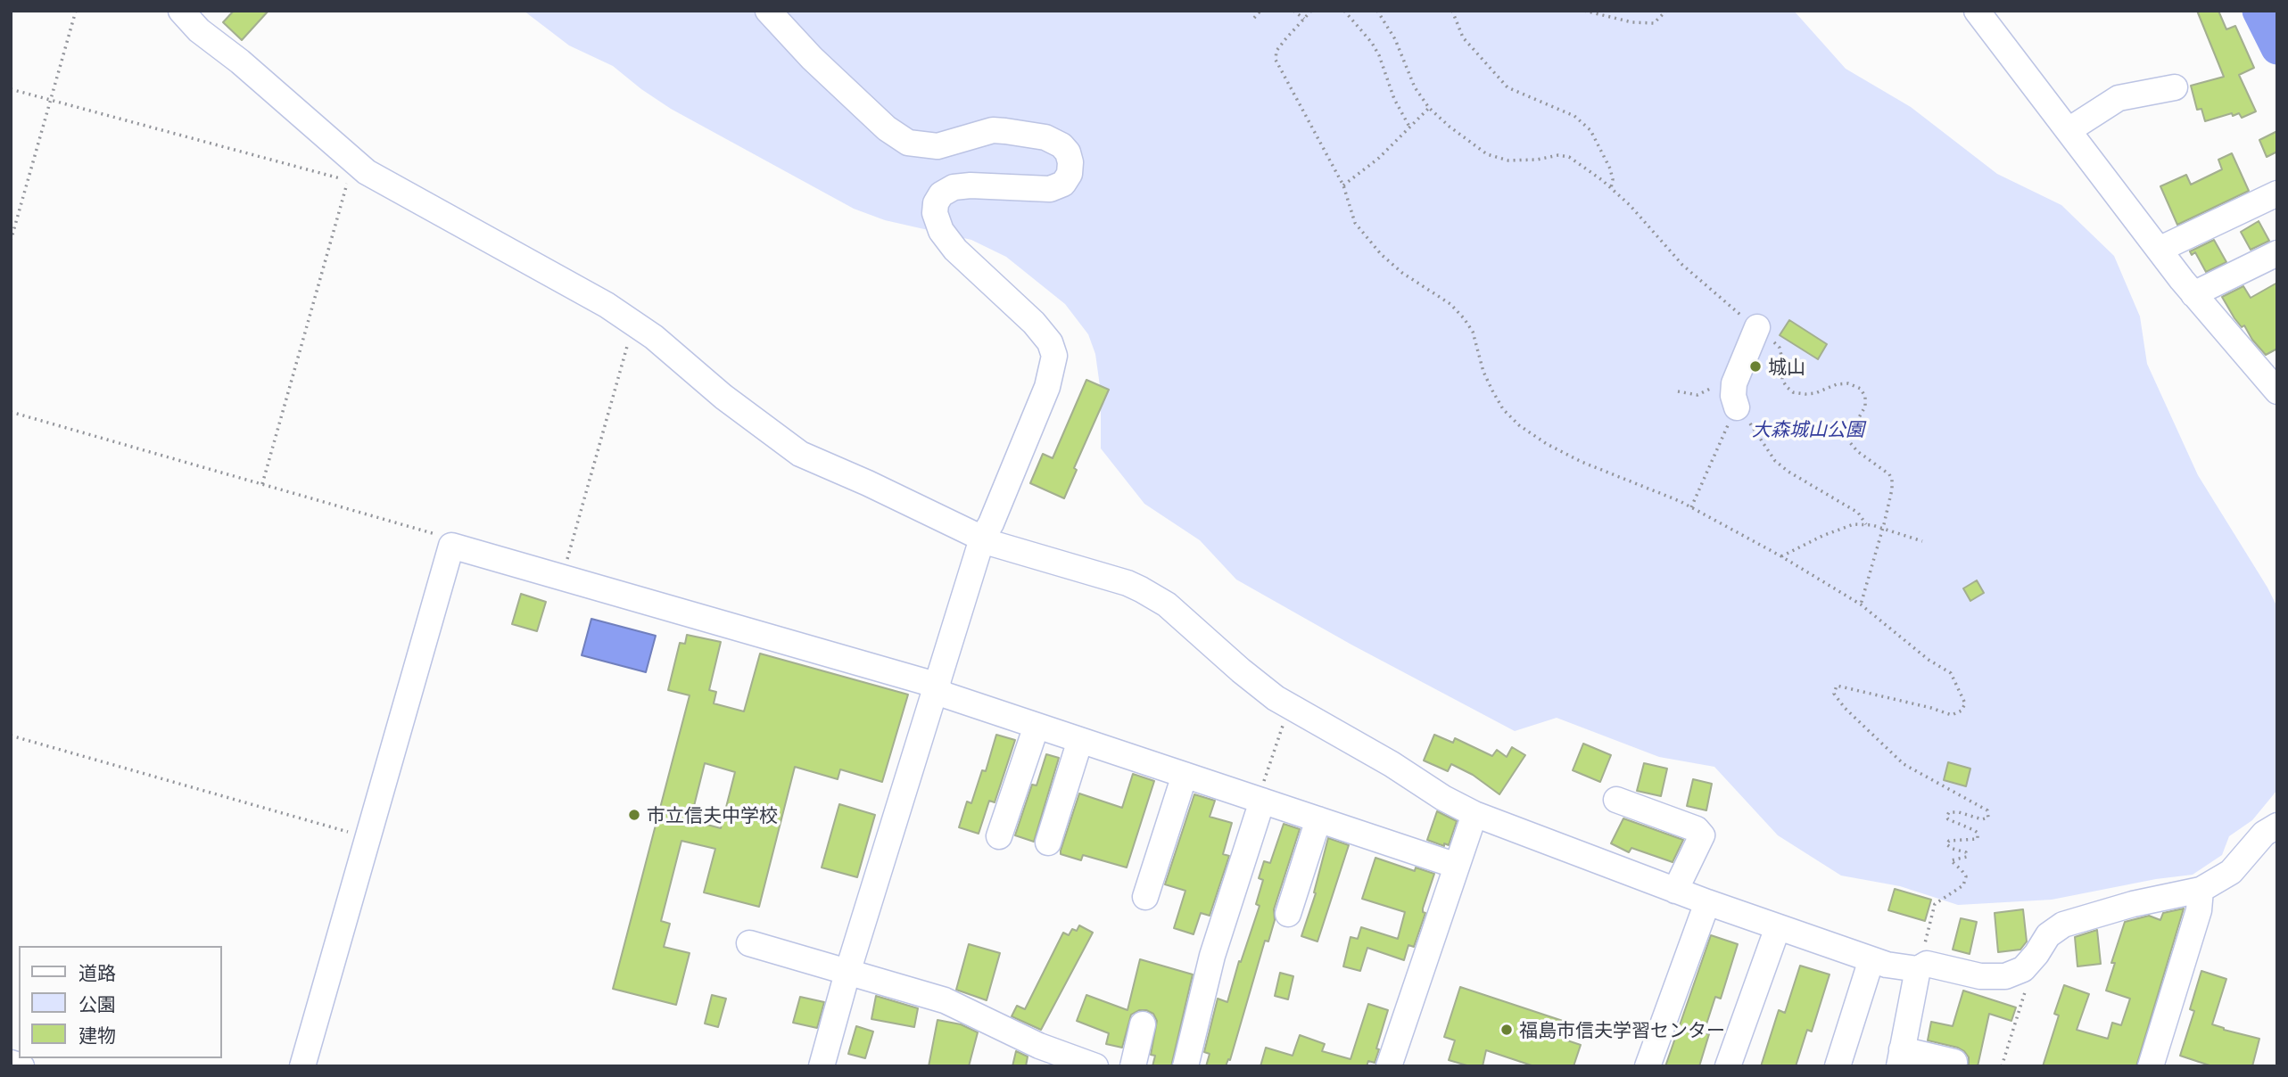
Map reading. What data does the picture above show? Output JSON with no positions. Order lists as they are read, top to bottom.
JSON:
{
  "parks": ["大森城山公園"],
  "places": ["城山", "市立信夫中学校", "福島市信夫学習センター"],
  "legend": ["道路", "公園", "建物"]
}
